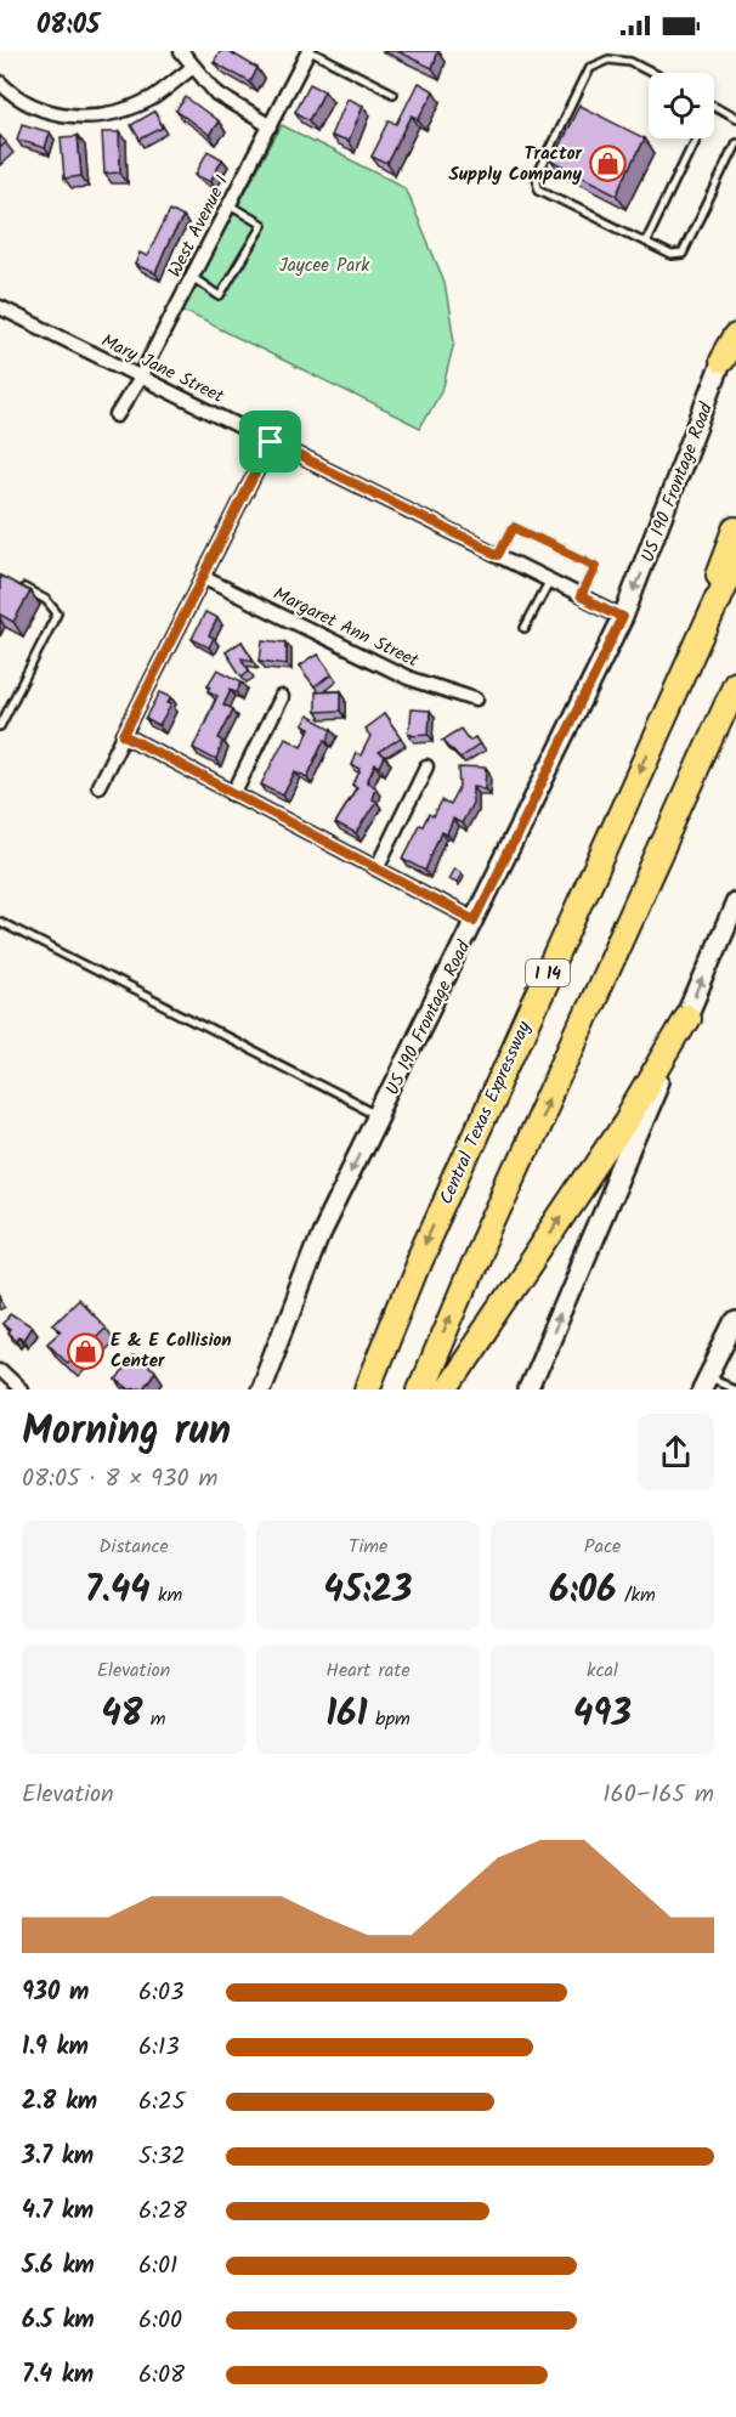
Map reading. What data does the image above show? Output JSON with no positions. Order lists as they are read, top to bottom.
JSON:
{
  "streets": {
    "highway": ["I 14", "Central Texas Expressway"],
    "main road": ["US 190 Frontage Road"],
    "street": ["West Avenue I", "Mary Jane Street", "Margaret Ann Street"]
  },
  "crossings": [
    ["West Avenue I", "Mary Jane Street"],
    ["Mary Jane Street", "US 190 Frontage Road"]
  ],
  "one_way": ["US 190 Frontage Road"],
  "parks": ["Jaycee Park"],
  "places": {
    "shop": ["Tractor Supply Company", "E & E Collision Center"]
  },
  "page": {
    "status": "08:05",
    "heading": ["Morning run", "08:05 · 8 × 930 m"],
    "stats": [
      ["Distance", "7.44 km"],
      ["Time", "45:23"],
      ["Pace", "6:06 /km"],
      ["Elevation", "48 m"],
      ["Heart rate", "161 bpm"],
      ["kcal", "493"]
    ],
    "chart": ["Elevation", "160–165 m"],
    "list": [
      {
        "name": "930 m",
        "note": "6:03"
      },
      {
        "name": "1.9 km",
        "note": "6:13"
      },
      {
        "name": "2.8 km",
        "note": "6:25"
      },
      {
        "name": "3.7 km",
        "note": "5:32"
      },
      {
        "name": "4.7 km",
        "note": "6:28"
      },
      {
        "name": "5.6 km",
        "note": "6:01"
      },
      {
        "name": "6.5 km",
        "note": "6:00"
      },
      {
        "name": "7.4 km",
        "note": "6:08"
      }
    ]
  }
}
